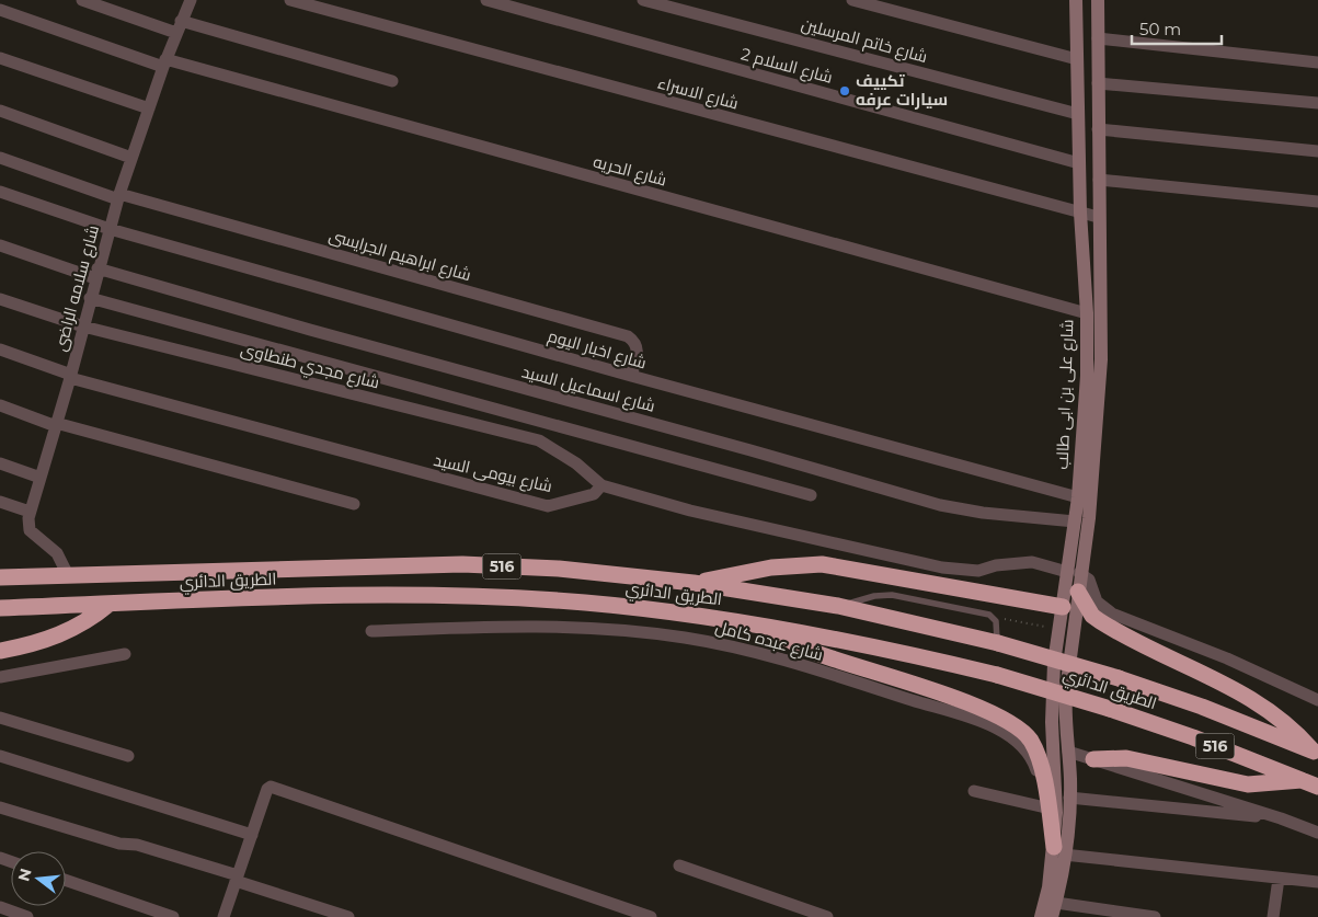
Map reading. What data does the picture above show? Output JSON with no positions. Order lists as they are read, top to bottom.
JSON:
{
  "streets": {
    "highway": ["516", "الطريق الدائري"],
    "street": [
      "شارع خاتم المرسلين",
      "شارع السلام 2",
      "شارع الاسراء",
      "شارع الحريه",
      "شارع ابراهيم الجرايسى",
      "شارع سلامه الراضى",
      "شارع اخبار اليوم",
      "شارع مجدي طنطاوى",
      "شارع اسماعيل السيد",
      "شارع على بن ابى طالب",
      "شارع بيومى السيد",
      "شارع عبده كامل"
    ]
  },
  "crossings": [
    ["شارع خاتم المرسلين", "شارع على بن ابى طالب"],
    ["شارع السلام 2", "شارع على بن ابى طالب"],
    ["شارع الاسراء", "شارع على بن ابى طالب"],
    ["شارع الحريه", "شارع سلامه الراضى"],
    ["شارع الحريه", "شارع على بن ابى طالب"],
    ["شارع ابراهيم الجرايسى", "شارع سلامه الراضى"],
    ["شارع ابراهيم الجرايسى", "شارع اخبار اليوم"],
    ["شارع سلامه الراضى", "شارع اخبار اليوم"],
    ["شارع سلامه الراضى", "شارع مجدي طنطاوى"],
    ["شارع سلامه الراضى", "شارع اسماعيل السيد"],
    ["شارع سلامه الراضى", "شارع بيومى السيد"],
    ["شارع اخبار اليوم", "شارع على بن ابى طالب"],
    ["شارع مجدي طنطاوى", "شارع بيومى السيد"],
    ["شارع اسماعيل السيد", "شارع على بن ابى طالب"]
  ],
  "places": ["تكييف سيارات عرفه"],
  "scale_bar": "50 m",
  "north": "left"
}
